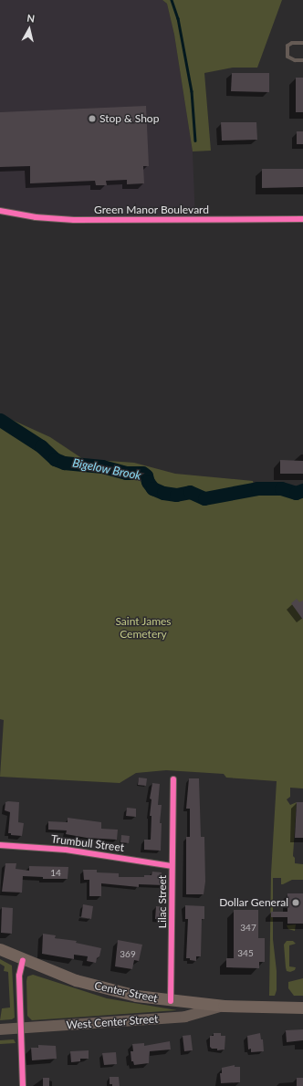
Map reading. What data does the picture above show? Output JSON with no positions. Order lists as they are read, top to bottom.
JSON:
{
  "streets": {
    "main road": ["Center Street", "West Center Street"],
    "street": ["Green Manor Boulevard", "Trumbull Street", "Lilac Street"]
  },
  "crossings": [
    ["Trumbull Street", "Lilac Street"],
    ["Lilac Street", "Center Street"],
    ["Center Street", "West Center Street"]
  ],
  "water": ["Bigelow Brook"],
  "parks": ["Saint James Cemetery"],
  "places": ["Stop & Shop", "Dollar General"],
  "house_numbers": [
    "14",
    "347",
    "345",
    "369"
  ],
  "north": "top"
}
